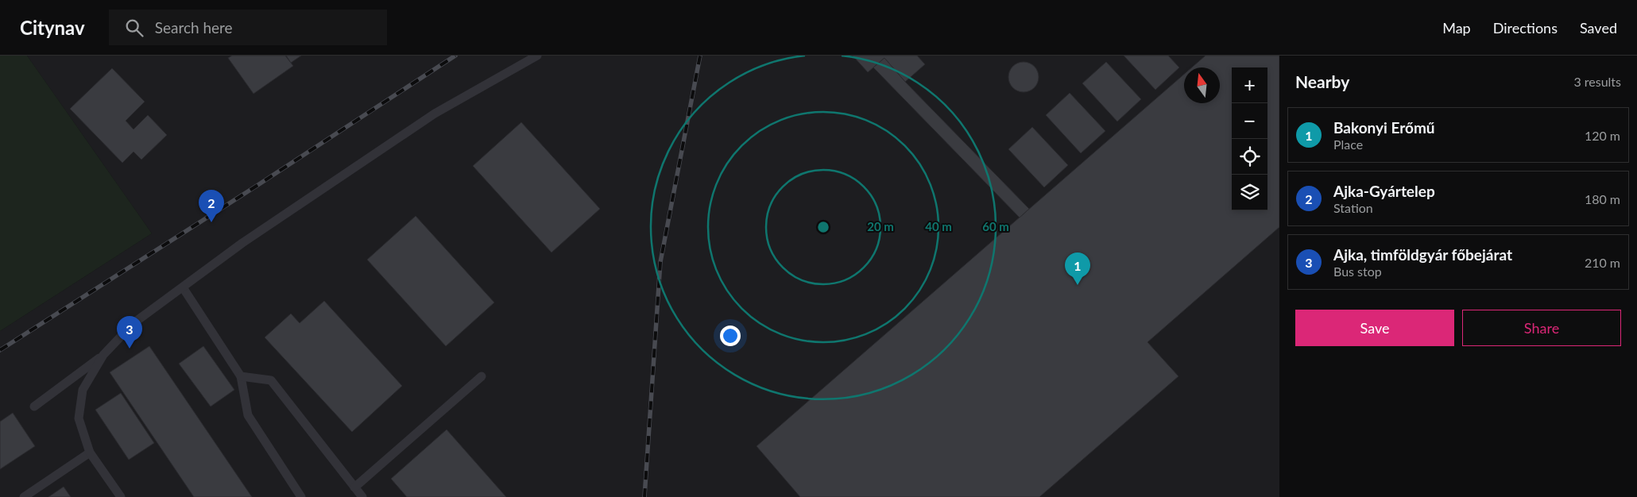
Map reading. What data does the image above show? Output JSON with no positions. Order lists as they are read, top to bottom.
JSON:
{
  "north": "top",
  "page": {
    "header": "Citynav",
    "search": "Search here",
    "nav": ["Map", "Directions", "Saved"],
    "heading": ["Nearby", "3 results"],
    "map_buttons": ["+", "−"],
    "list": [
      {
        "mark": "1",
        "name": "Bakonyi Erőmű",
        "note": "Place",
        "value": "120 m"
      },
      {
        "mark": "2",
        "name": "Ajka-Gyártelep",
        "note": "Station",
        "value": "180 m"
      },
      {
        "mark": "3",
        "name": "Ajka, timföldgyár főbejárat",
        "note": "Bus stop",
        "value": "210 m"
      }
    ],
    "pins": ["2", "1", "3"],
    "buttons": ["Save", "Share"]
  },
  "rings": ["20 m", "40 m", "60 m"]
}
